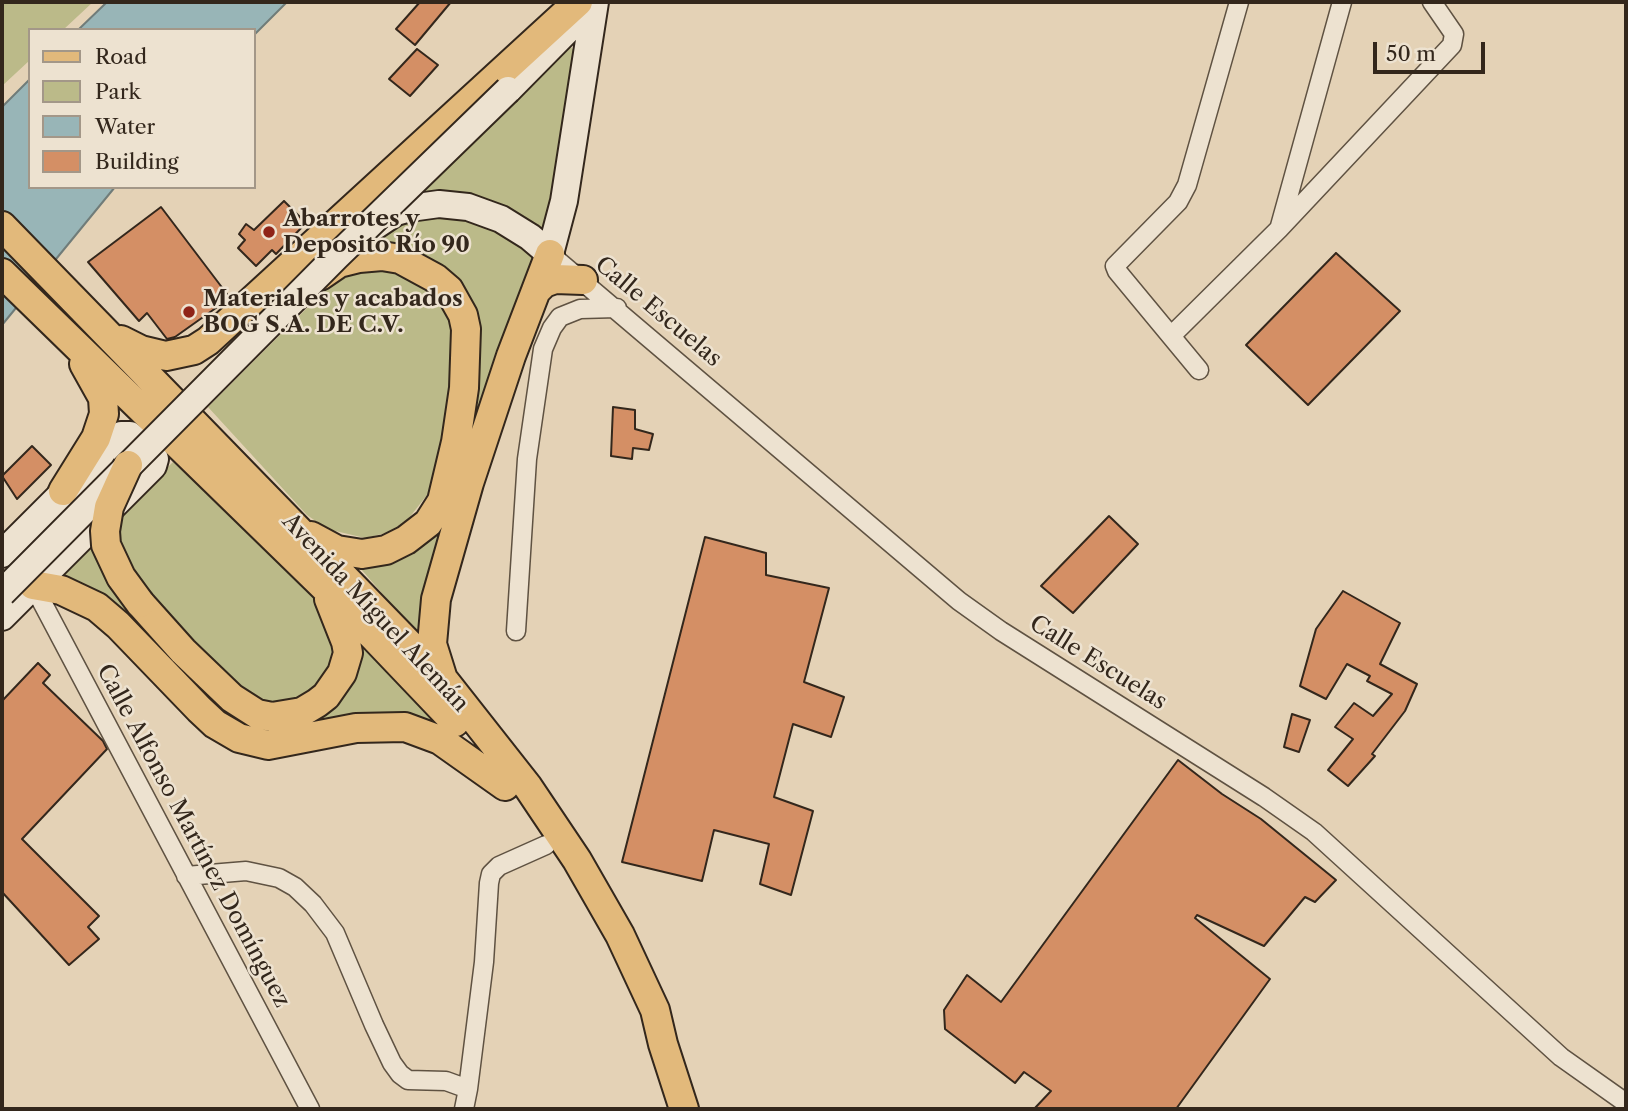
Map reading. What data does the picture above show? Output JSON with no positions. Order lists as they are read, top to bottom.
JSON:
{
  "streets": {
    "main road": ["Avenida Miguel Alemán"],
    "street": ["Calle Escuelas", "Calle Alfonso Martínez Domínguez"]
  },
  "places": ["Abarrotes y Deposito Río 90", "Materiales y acabados BOG S.A. DE C.V."],
  "legend": [
    "Road",
    "Park",
    "Water",
    "Building"
  ],
  "scale_bar": "50 m"
}
